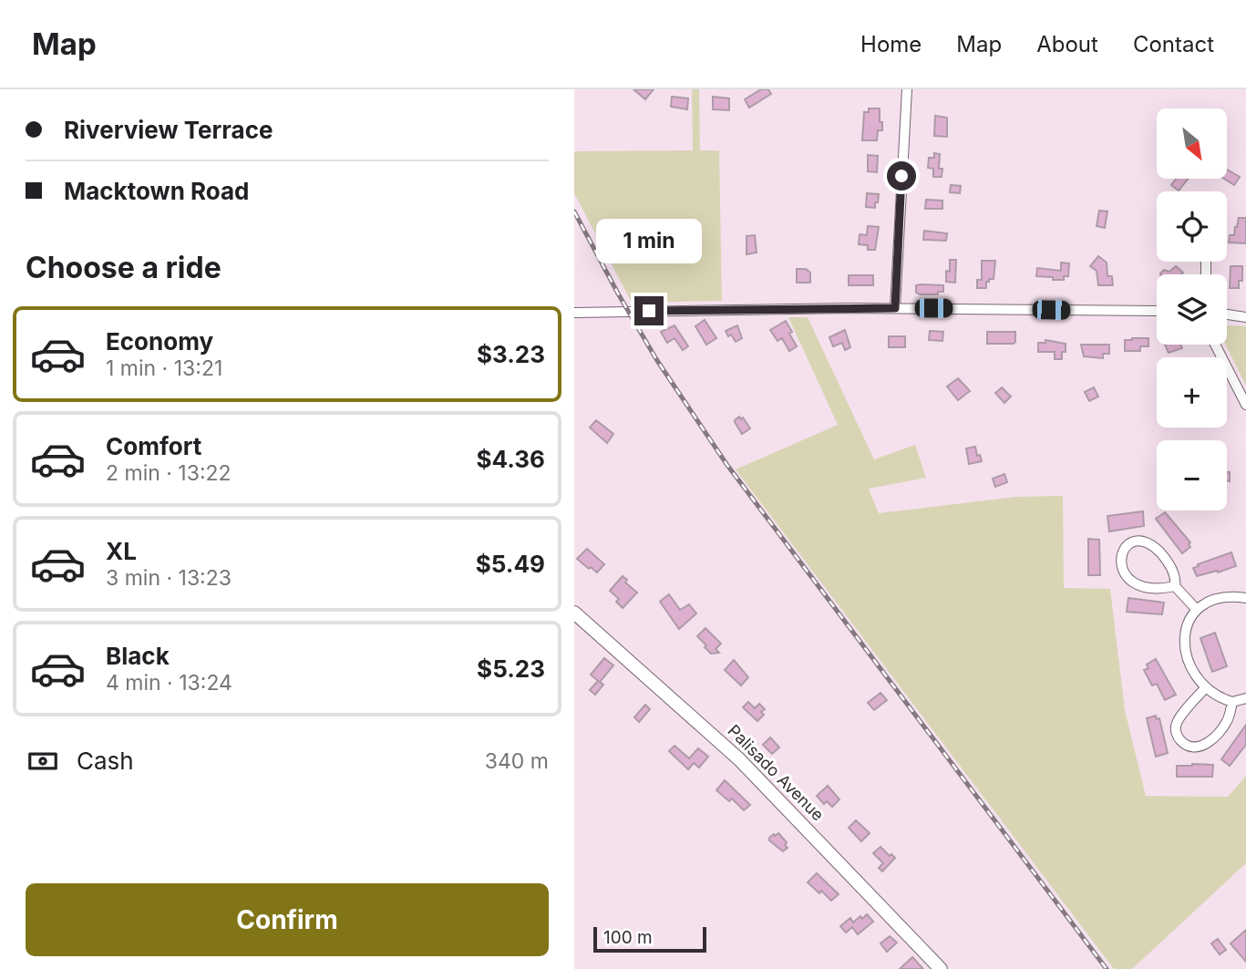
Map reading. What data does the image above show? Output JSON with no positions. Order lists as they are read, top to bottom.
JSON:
{
  "streets": {
    "main road": ["Palisado Avenue"]
  },
  "scale_bar": "100 m",
  "north": "bottom right",
  "page": {
    "header": "Map",
    "nav": [
      "Home",
      "Map",
      "About",
      "Contact"
    ],
    "banner": ["Riverview Terrace", "Macktown Road"],
    "map_buttons": ["+", "−"],
    "bubble": "1 min",
    "heading": "Choose a ride",
    "list": [
      {
        "name": "Economy",
        "note": "1 min · 13:21",
        "value": "$3.23"
      },
      {
        "name": "Comfort",
        "note": "2 min · 13:22",
        "value": "$4.36"
      },
      {
        "name": "XL",
        "note": "3 min · 13:23",
        "value": "$5.49"
      },
      {
        "name": "Black",
        "note": "4 min · 13:24",
        "value": "$5.23"
      }
    ],
    "pay": ["Cash", "340 m"],
    "buttons": "Confirm",
    "scale": "100 m"
  }
}
